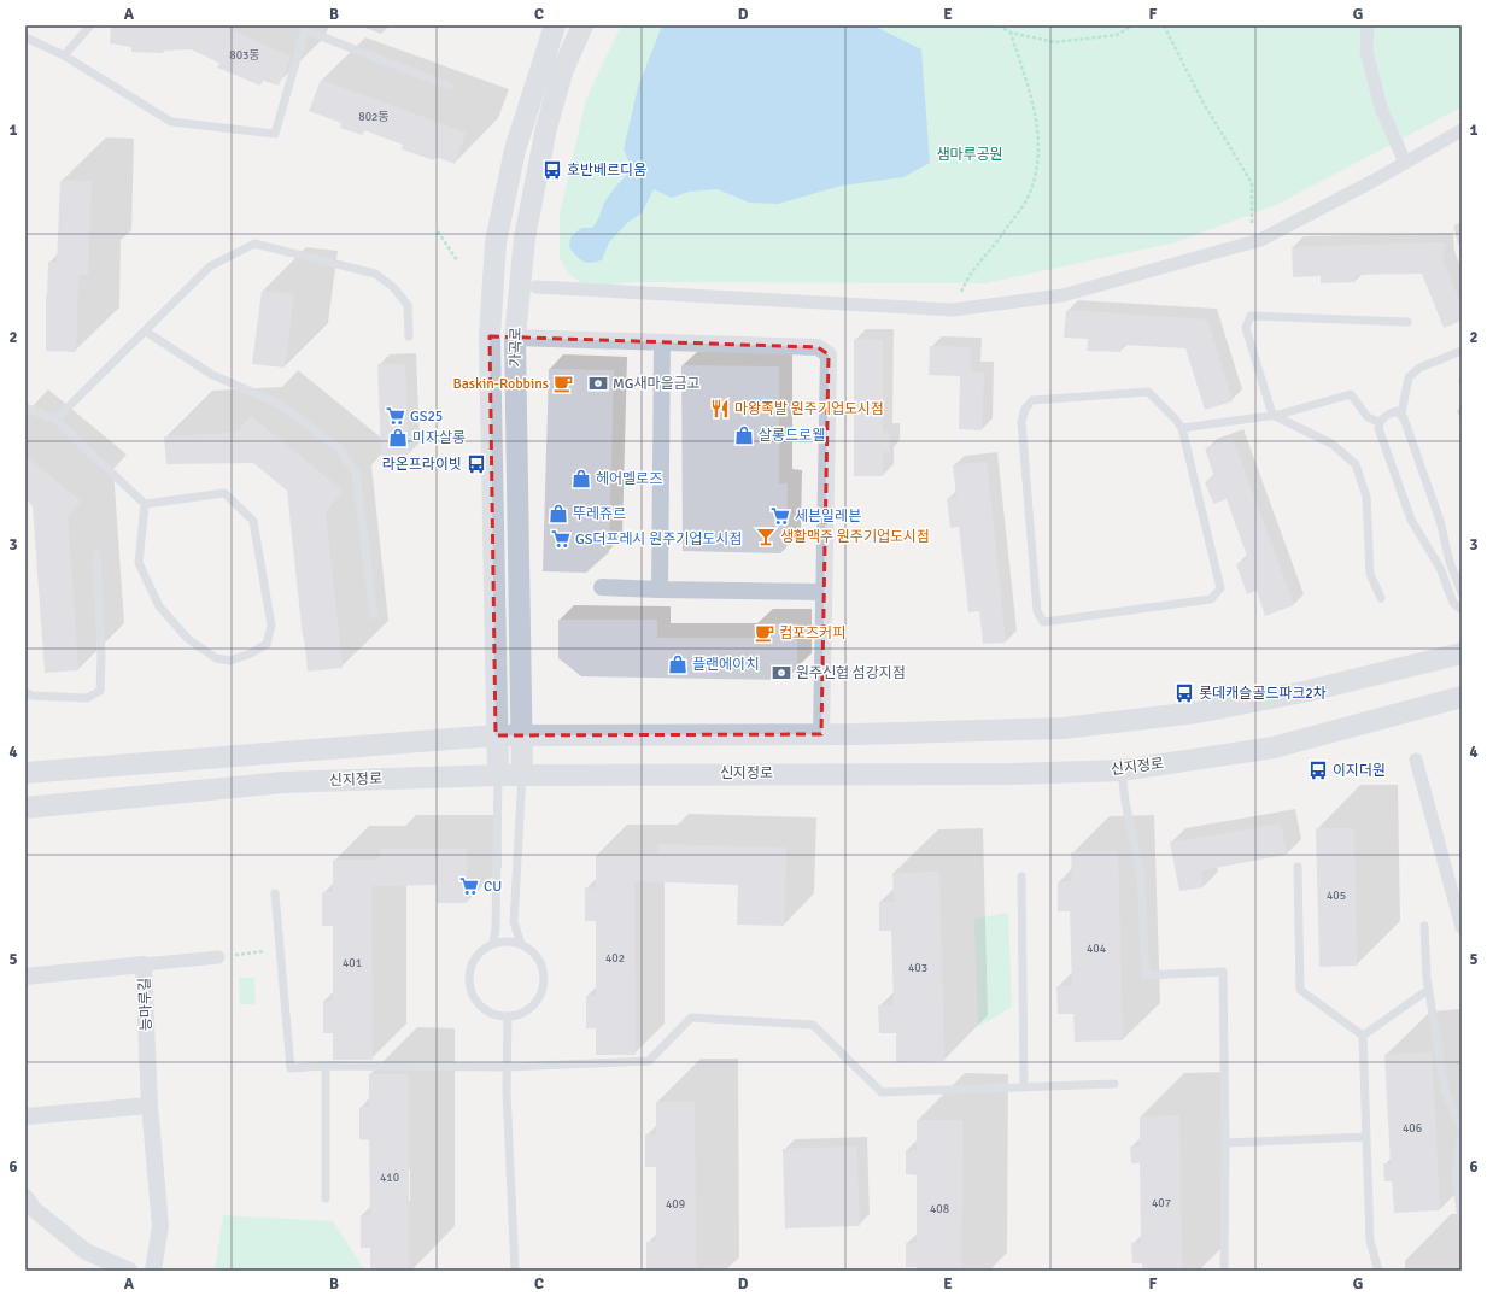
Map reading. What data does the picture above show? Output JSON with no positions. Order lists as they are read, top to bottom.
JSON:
{
  "streets": {
    "street": ["가곡로", "신지정로", "능마루길"]
  },
  "crossings": [
    ["가곡로", "신지정로"]
  ],
  "parks": ["샘마루공원"],
  "places": {
    "bus stop": [
      "호반베르디움",
      "라온프라이빗",
      "롯데캐슬골드파크2차",
      "이지더원"
    ],
    "cafe": ["Baskin-Robbins", "컴포즈커피"],
    "bank": ["MG새마을금고", "원주신협 섬강지점"],
    "restaurant": ["마왕족발 원주기업도시점"],
    "supermarket": [
      "GS25",
      "세븐일레븐",
      "GS더프레시 원주기업도시점",
      "CU"
    ],
    "shop": [
      "살롱드로웰",
      "미자살롱",
      "헤어멜로즈",
      "뚜레쥬르",
      "플랜에이치"
    ],
    "bar": ["생활맥주 원주기업도시점"]
  },
  "house_numbers": [
    "803동",
    "802동",
    "405",
    "404",
    "402",
    "401",
    "403",
    "406",
    "410",
    "407",
    "409",
    "408"
  ],
  "grid": {
    "columns": [
      "A",
      "B",
      "C",
      "D",
      "E",
      "F",
      "G"
    ],
    "rows": [
      "1",
      "2",
      "3",
      "4",
      "5",
      "6"
    ]
  }
}
